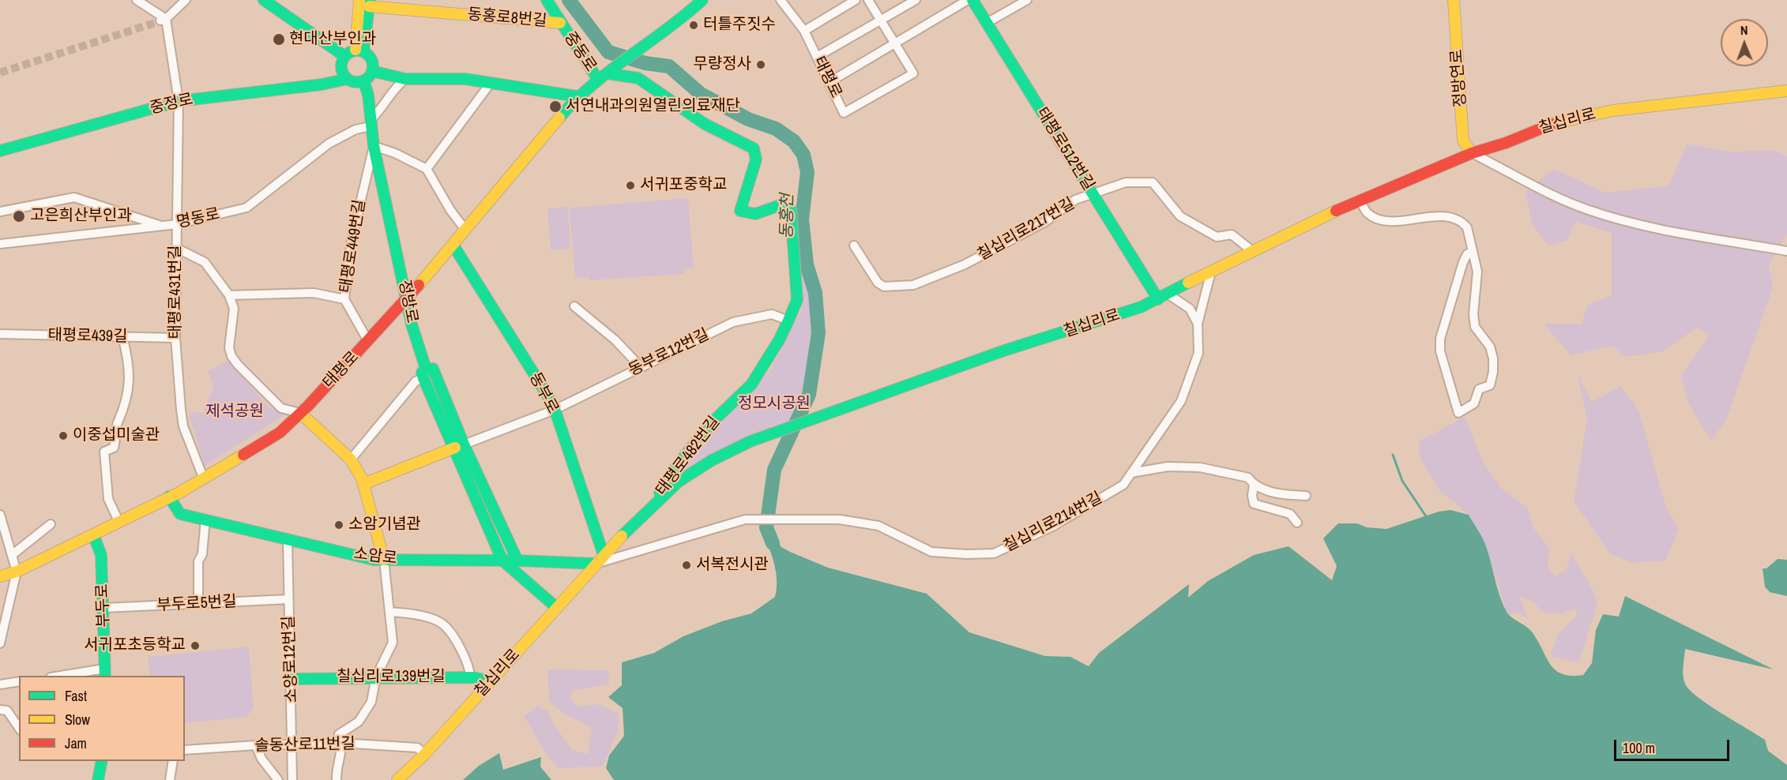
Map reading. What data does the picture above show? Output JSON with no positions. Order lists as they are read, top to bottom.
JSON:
{
  "streets": {
    "street": [
      "동홍로8번길",
      "중동로",
      "태평로",
      "정방연로",
      "중정로",
      "칠십리로",
      "태평로512번길",
      "명동로",
      "칠십리로217번길",
      "태평로449번길",
      "태평로431번길",
      "정방로",
      "태평로439길",
      "동부로12번길",
      "동부로",
      "태평로482번길",
      "칠십리로214번길",
      "소암로",
      "부두로5번길",
      "부두로",
      "소양로12번길",
      "칠십리로139번길",
      "솔동산로11번길"
    ]
  },
  "crossings": [
    ["동홍로8번길", "중동로"],
    ["중동로", "태평로"],
    ["중동로", "태평로482번길"],
    ["태평로", "태평로449번길"],
    ["태평로", "태평로431번길"],
    ["태평로", "정방로"],
    ["태평로", "동부로"],
    ["태평로", "태평로482번길"],
    ["태평로", "소암로"],
    ["태평로", "부두로"],
    ["정방연로", "칠십리로"],
    ["중정로", "태평로431번길"],
    ["중정로", "정방로"],
    ["칠십리로", "태평로512번길"],
    ["칠십리로", "칠십리로217번길"],
    ["칠십리로", "동부로"],
    ["칠십리로", "태평로482번길"],
    ["칠십리로", "칠십리로214번길"],
    ["칠십리로", "소암로"],
    ["칠십리로", "칠십리로139번길"],
    ["칠십리로", "솔동산로11번길"],
    ["태평로512번길", "칠십리로217번길"],
    ["명동로", "태평로431번길"],
    ["명동로", "정방로"],
    ["태평로449번길", "정방로"],
    ["태평로431번길", "태평로439길"],
    ["정방로", "소암로"],
    ["동부로12번길", "동부로"],
    ["동부로12번길", "태평로482번길"],
    ["칠십리로214번길", "소암로"],
    ["소암로", "소양로12번길"],
    ["부두로5번길", "부두로"],
    ["부두로5번길", "소양로12번길"],
    ["소양로12번길", "칠십리로139번길"],
    ["소양로12번길", "솔동산로11번길"]
  ],
  "water": ["동홍천"],
  "parks": ["정모시공원", "제석공원"],
  "places": [
    "터틀주짓수",
    "현대산부인과",
    "무량정사",
    "서연내과의원열린의료재단",
    "서귀포중학교",
    "고은희산부인과",
    "이중섭미술관",
    "소암기념관",
    "서복전시관",
    "서귀포초등학교"
  ],
  "legend": ["Fast", "Slow", "Jam"],
  "scale_bar": "100 m",
  "north": "top"
}
